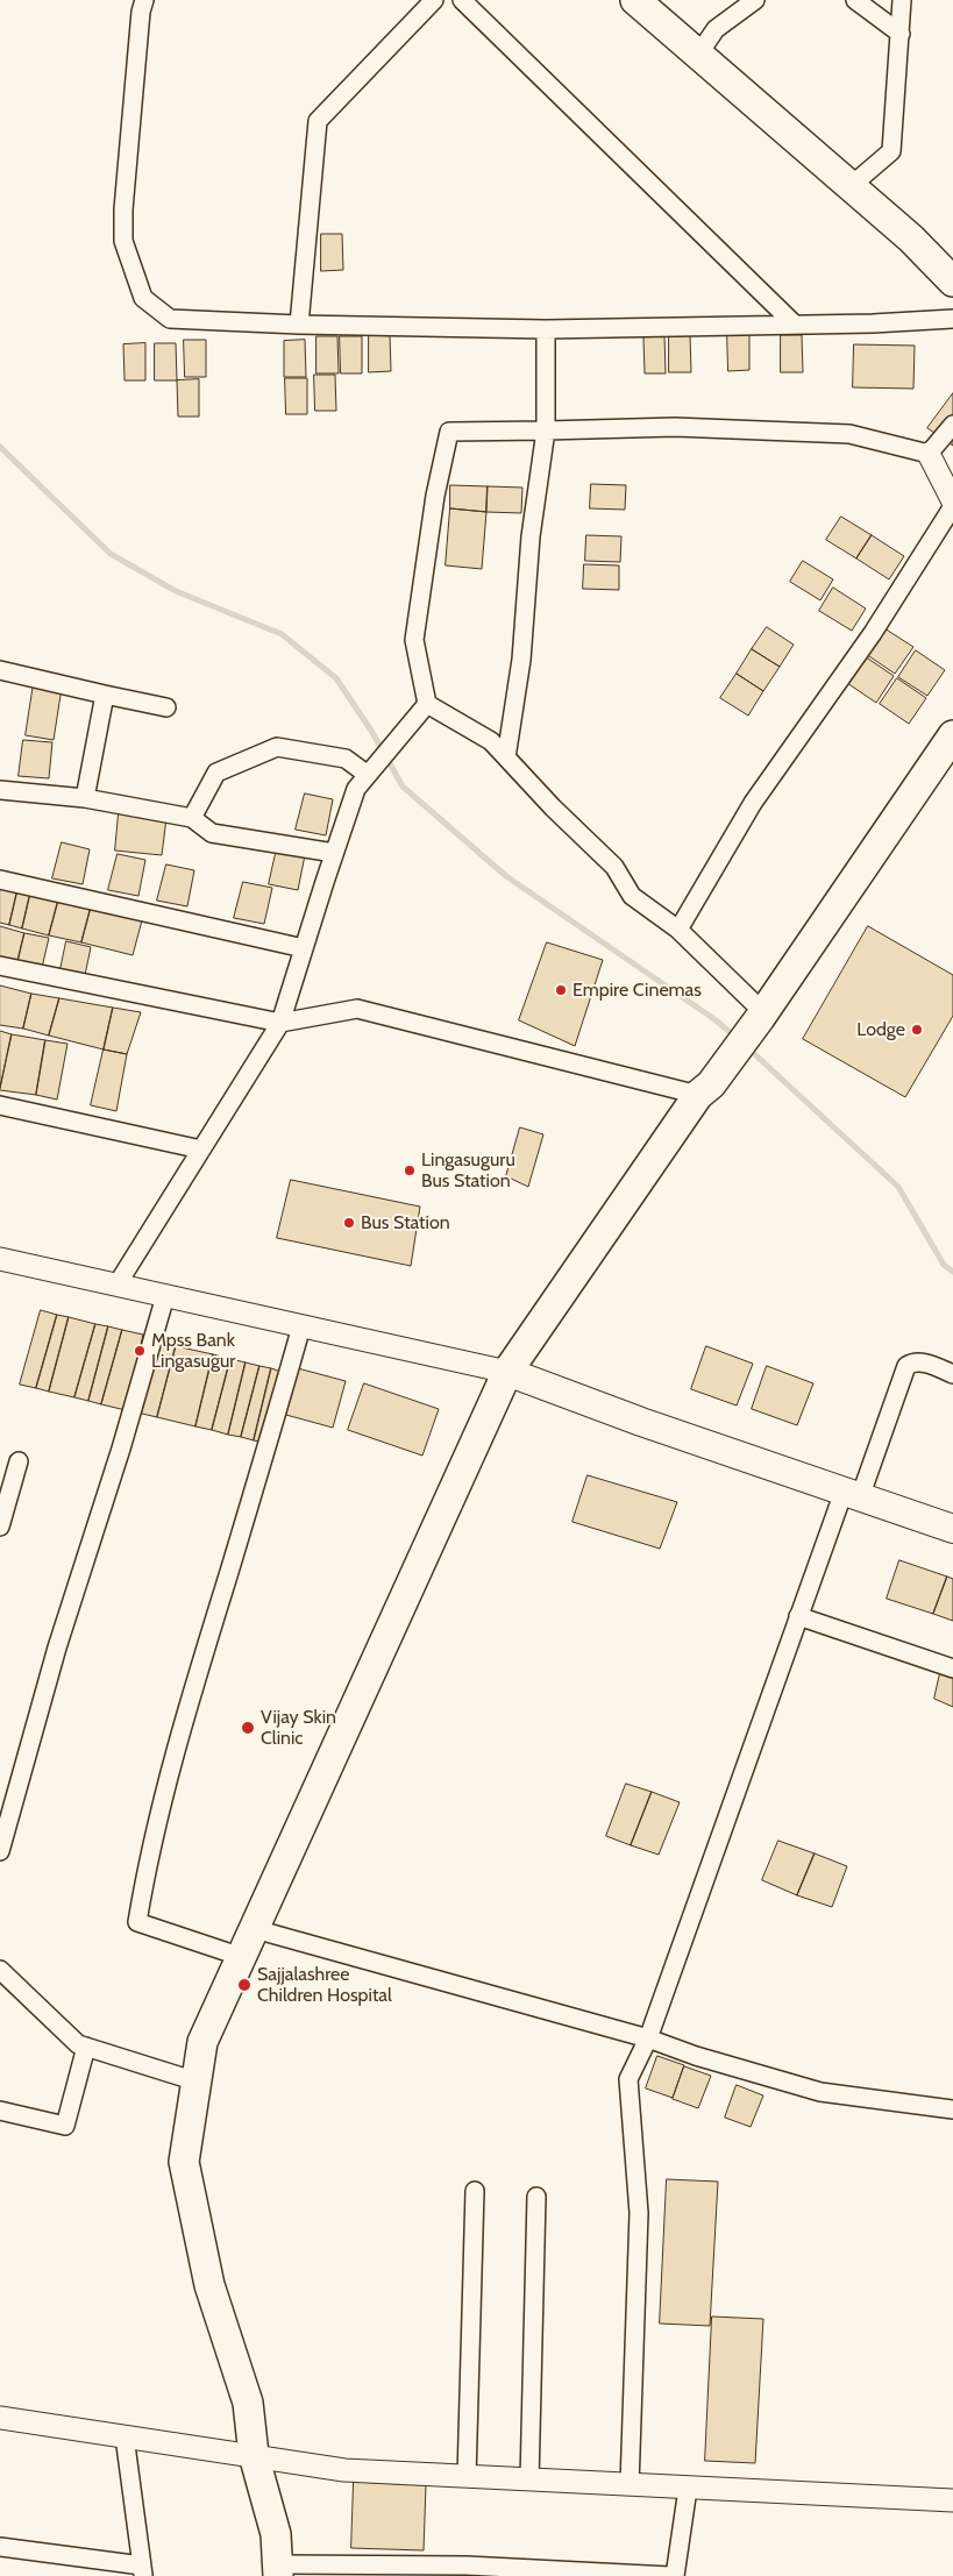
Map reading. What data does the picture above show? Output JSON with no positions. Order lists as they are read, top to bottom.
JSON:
{
  "places": [
    "Empire Cinemas",
    "Lodge",
    "Lingasuguru Bus Station",
    "Bus Station",
    "Mpss Bank Lingasugur",
    "Vijay Skin Clinic",
    "Sajjalashree Children Hospital"
  ]
}
